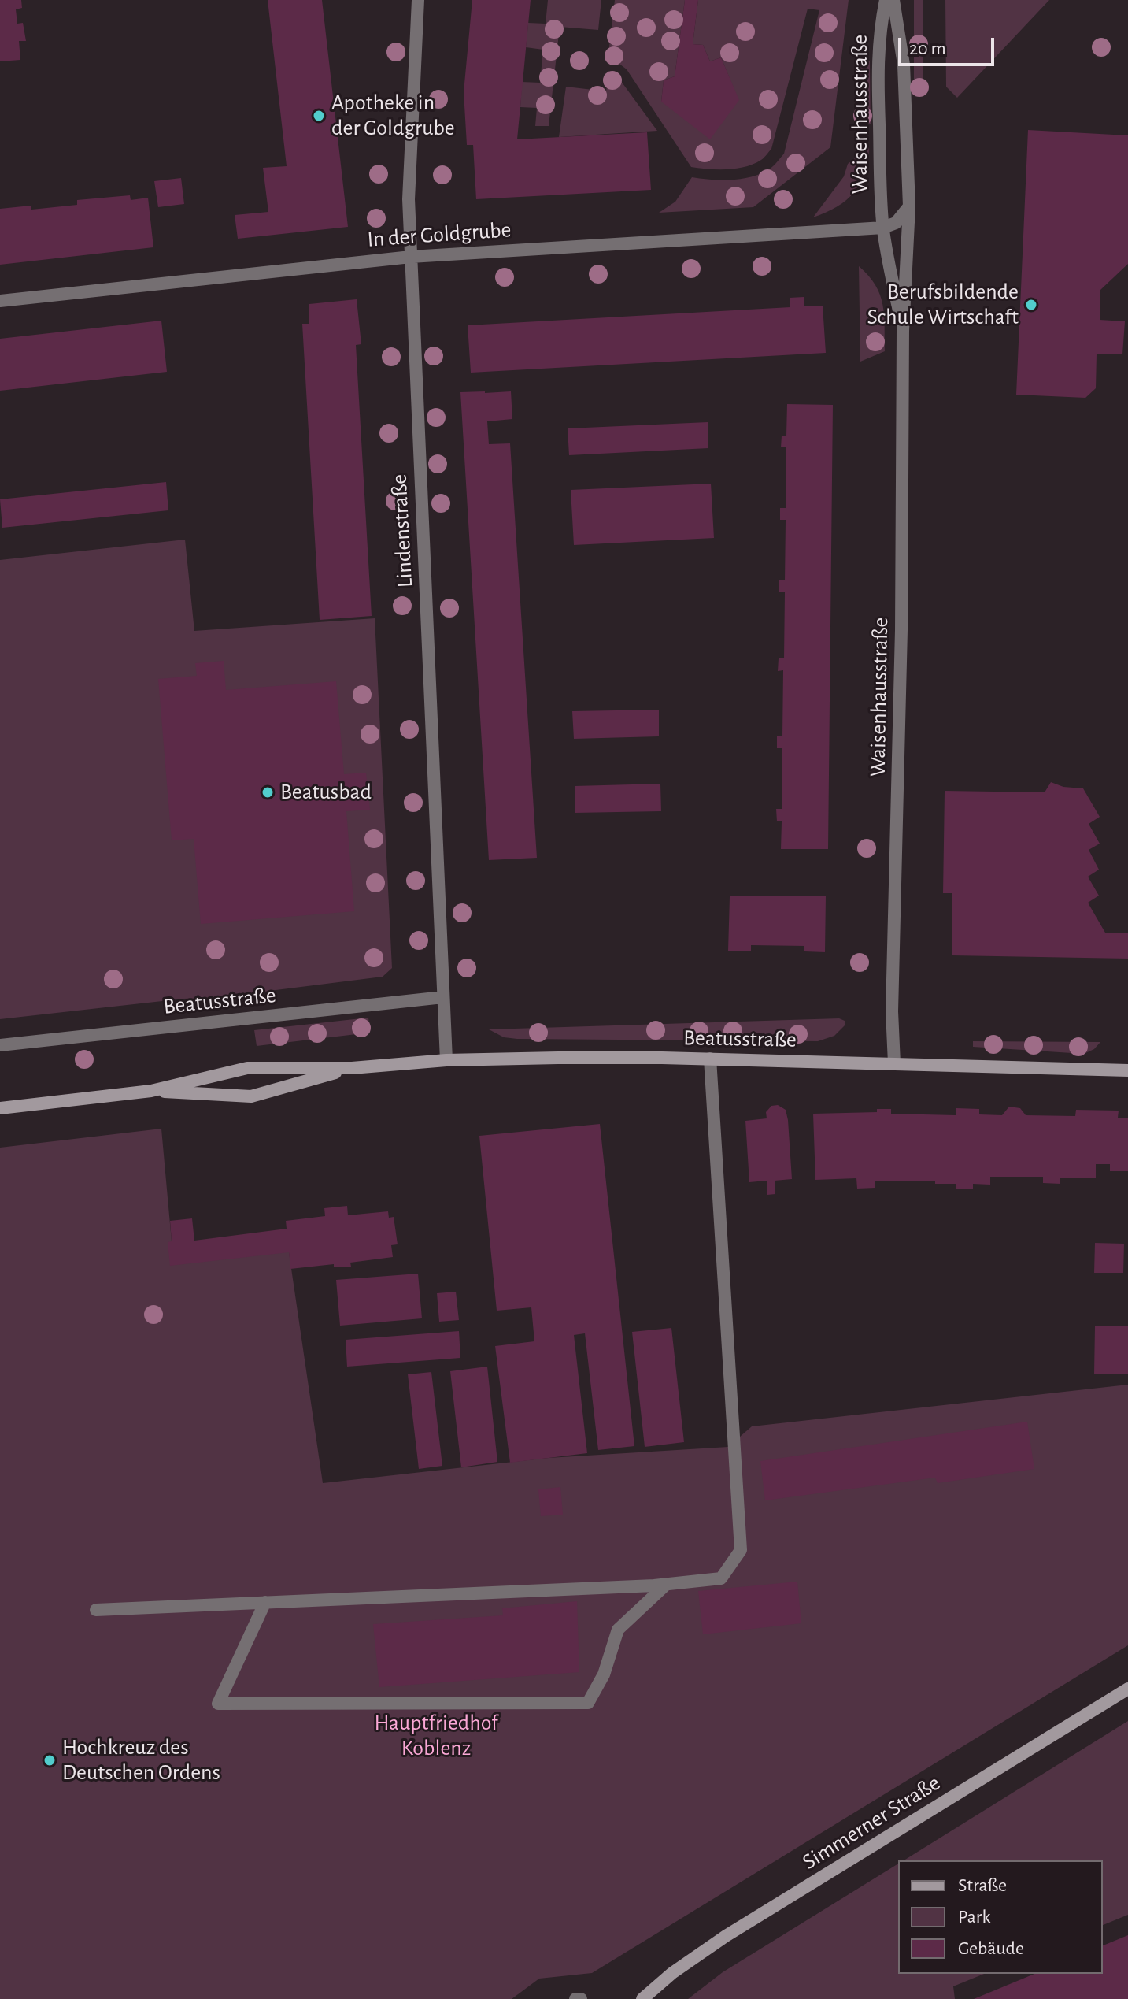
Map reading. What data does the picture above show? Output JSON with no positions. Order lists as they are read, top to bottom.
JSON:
{
  "streets": {
    "street": [
      "Waisenhausstraße",
      "In der Goldgrube",
      "Lindenstraße",
      "Beatusstraße",
      "Simmerner Straße"
    ]
  },
  "crossings": [
    ["Waisenhausstraße", "In der Goldgrube"],
    ["Waisenhausstraße", "Beatusstraße"],
    ["In der Goldgrube", "Lindenstraße"],
    ["Lindenstraße", "Beatusstraße"]
  ],
  "parks": ["Hauptfriedhof Koblenz"],
  "places": [
    "Apotheke in der Goldgrube",
    "Berufsbildende Schule Wirtschaft",
    "Beatusbad",
    "Hochkreuz des Deutschen Ordens"
  ],
  "legend": ["Straße", "Park", "Gebäude"],
  "scale_bar": "20 m"
}
